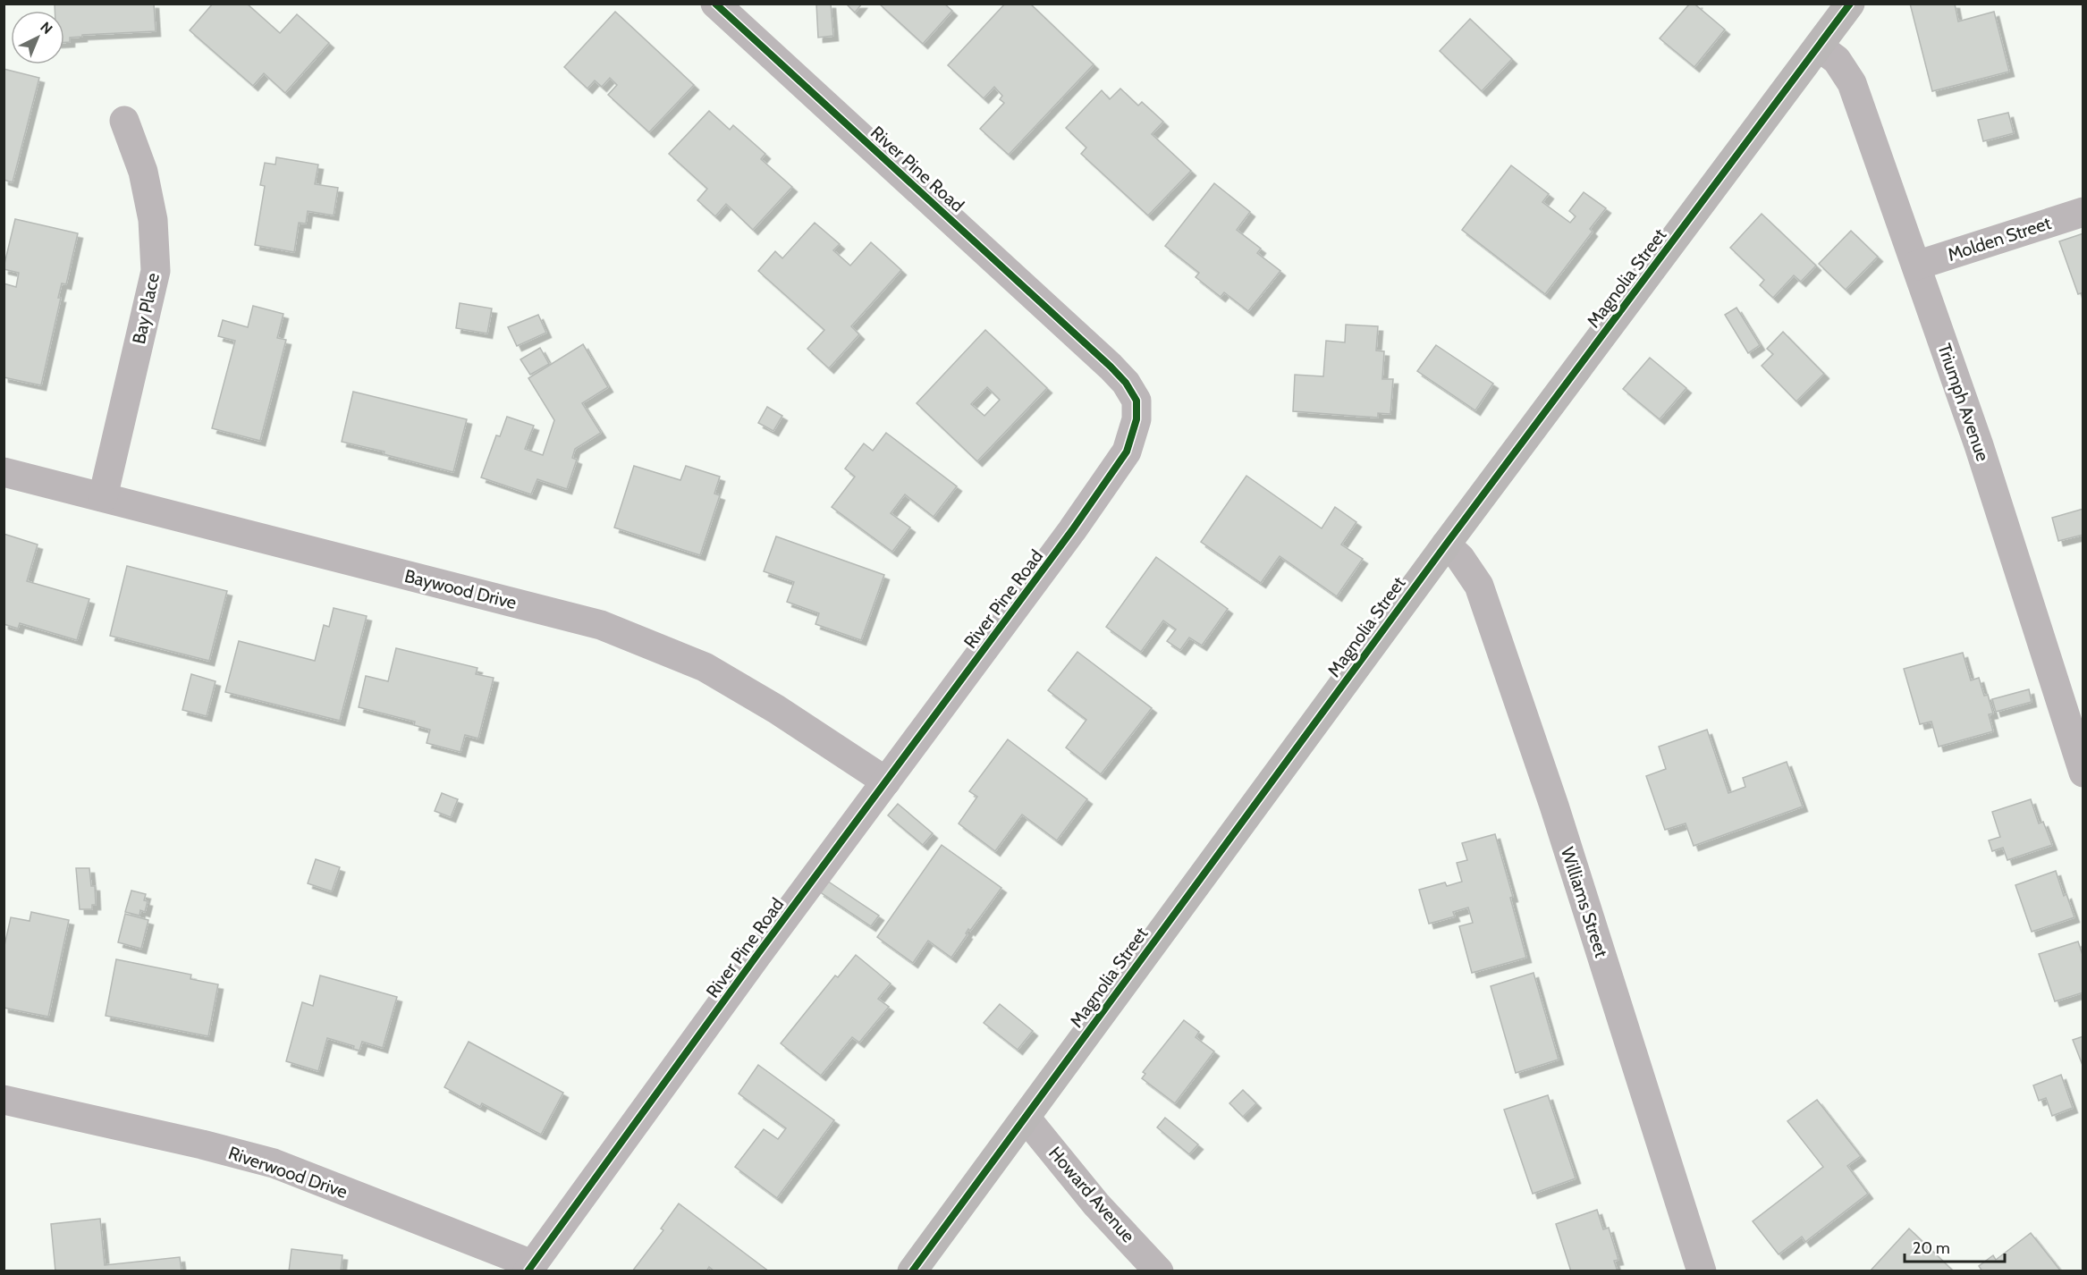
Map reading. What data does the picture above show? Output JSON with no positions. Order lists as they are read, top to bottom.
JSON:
{
  "streets": {
    "street": [
      "River Pine Road",
      "Molden Street",
      "Magnolia Street",
      "Bay Place",
      "Triumph Avenue",
      "Baywood Drive",
      "Williams Street",
      "Riverwood Drive",
      "Howard Avenue"
    ]
  },
  "crossings": [
    ["River Pine Road", "Baywood Drive"],
    ["River Pine Road", "Riverwood Drive"],
    ["Molden Street", "Triumph Avenue"],
    ["Magnolia Street", "Triumph Avenue"],
    ["Magnolia Street", "Williams Street"],
    ["Magnolia Street", "Howard Avenue"],
    ["Bay Place", "Baywood Drive"]
  ],
  "scale_bar": "20 m",
  "north": "top right"
}
